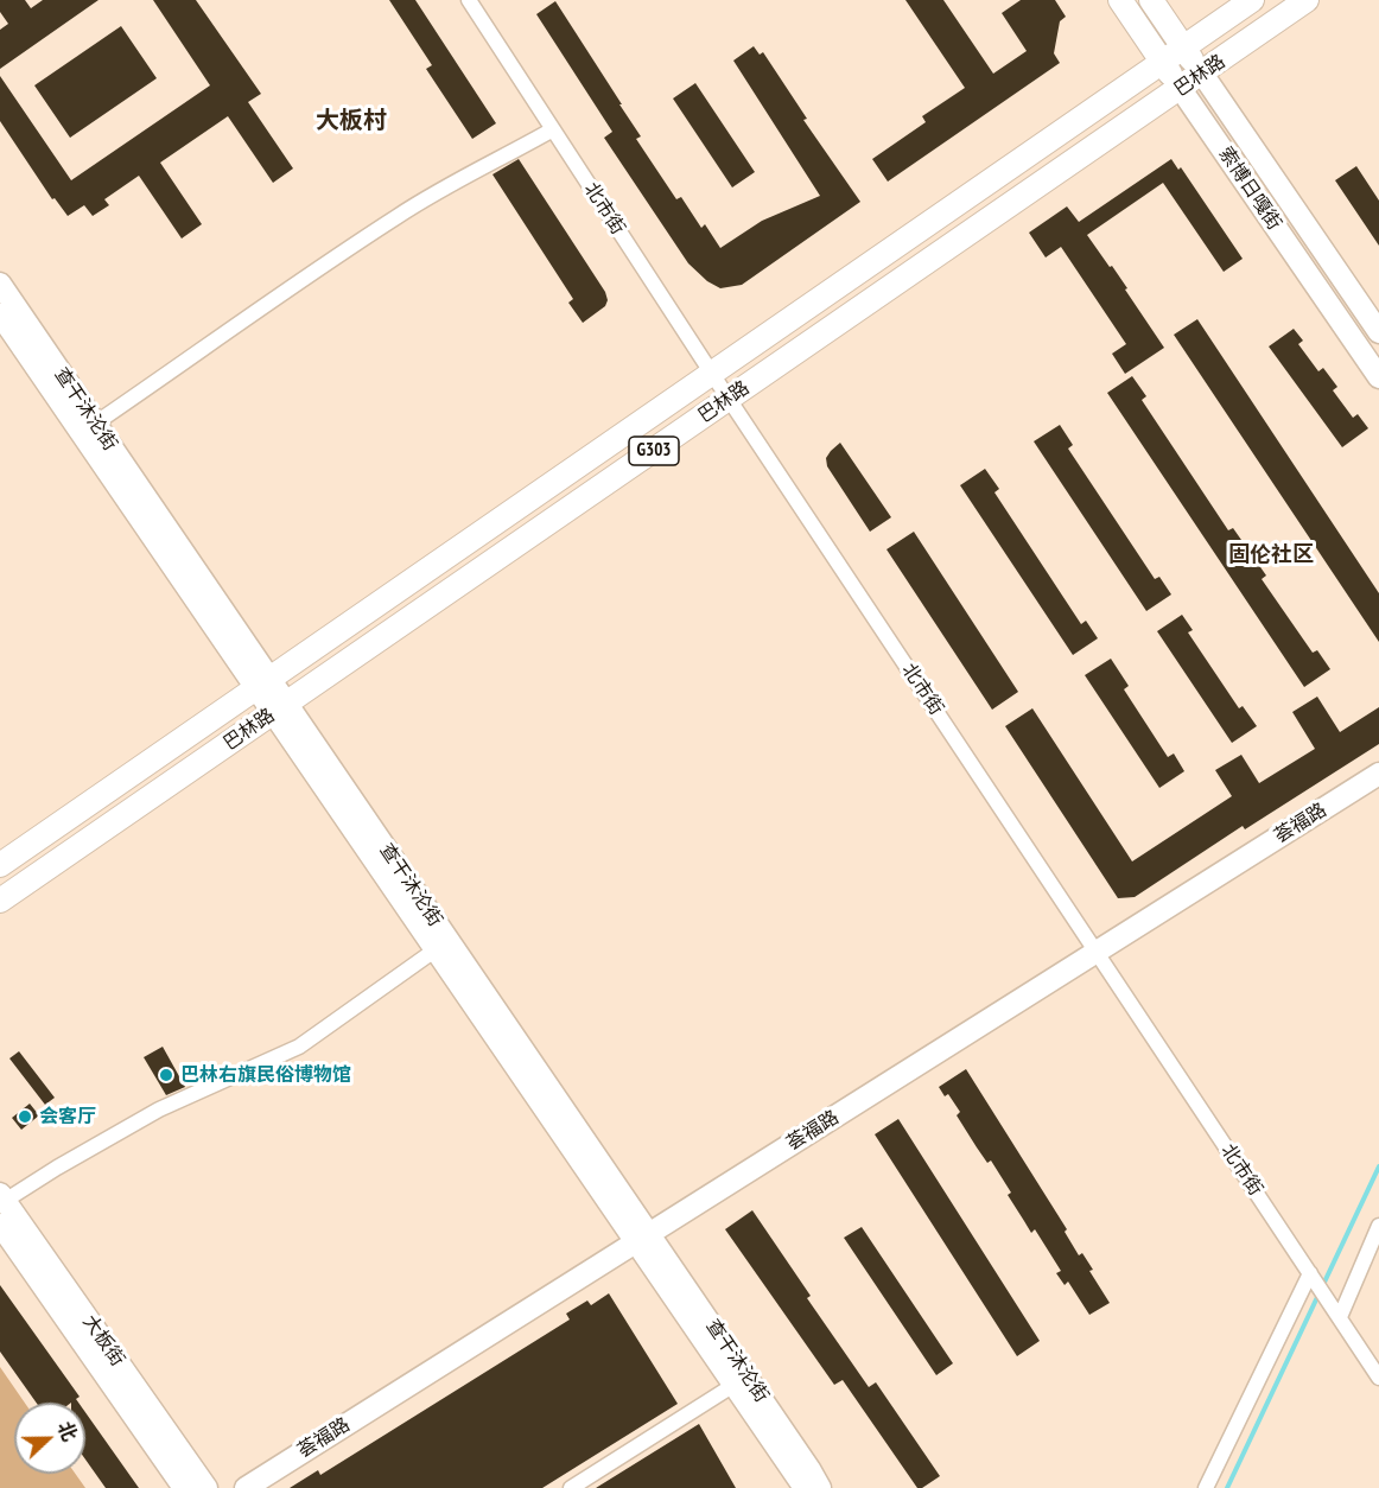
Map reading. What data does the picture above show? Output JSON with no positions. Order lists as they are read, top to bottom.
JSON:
{
  "streets": {
    "main road": ["巴林路", "索博日嘎街", "G303"],
    "street": [
      "北市街",
      "查干沐沦街",
      "荟福路",
      "大板街"
    ]
  },
  "crossings": [
    ["巴林路", "索博日嘎街"],
    ["巴林路", "北市街"],
    ["巴林路", "查干沐沦街"],
    ["北市街", "荟福路"],
    ["查干沐沦街", "荟福路"]
  ],
  "districts": ["大板村", "固伦社区"],
  "places": ["巴林右旗民俗博物馆", "会客厅"],
  "north": "right"
}
